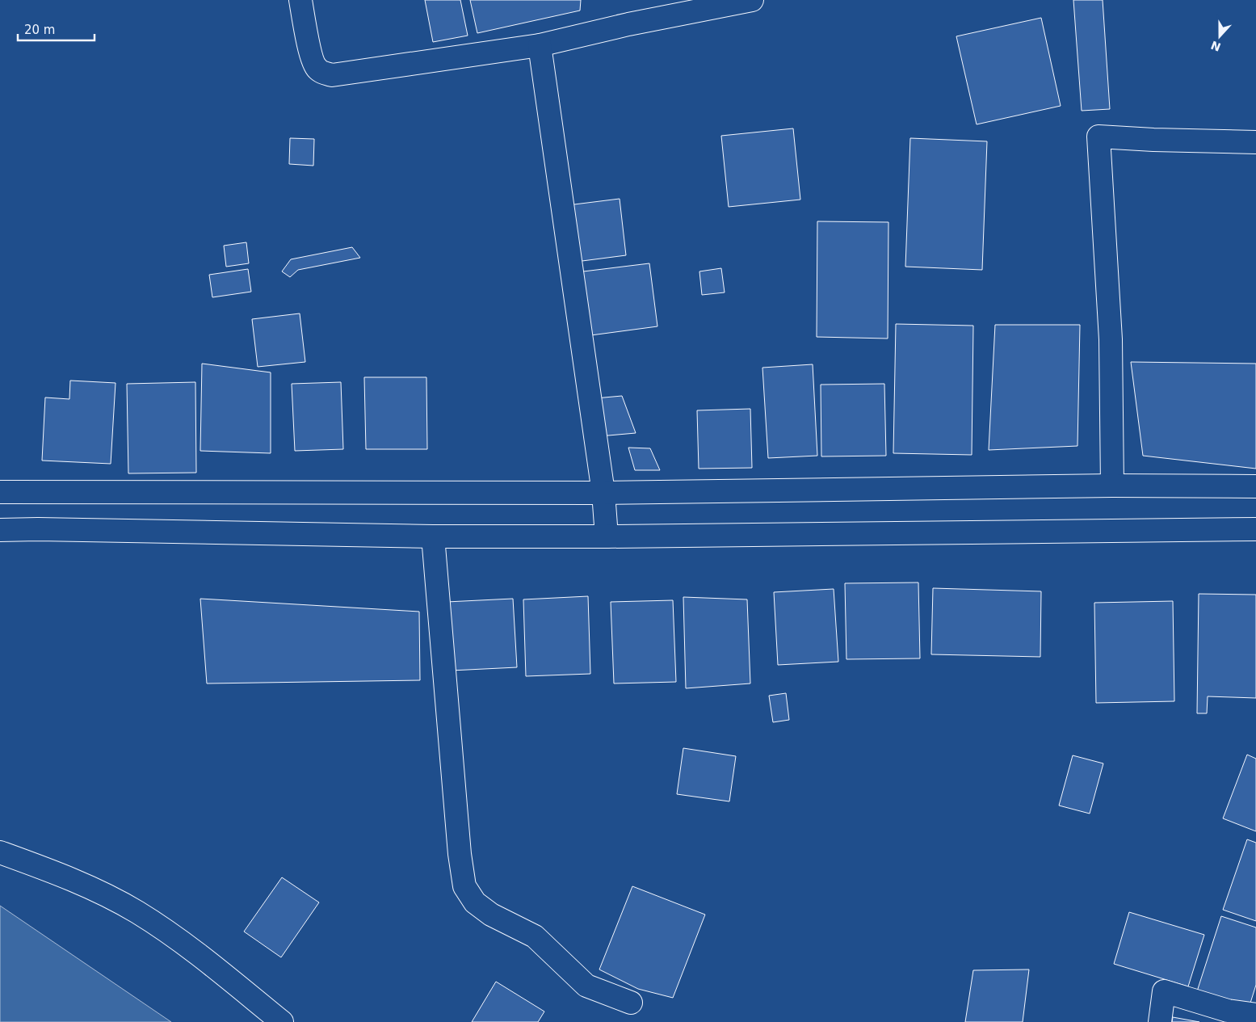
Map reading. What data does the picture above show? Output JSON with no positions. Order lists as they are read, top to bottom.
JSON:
{
  "scale_bar": "20 m",
  "north": "bottom"
}
